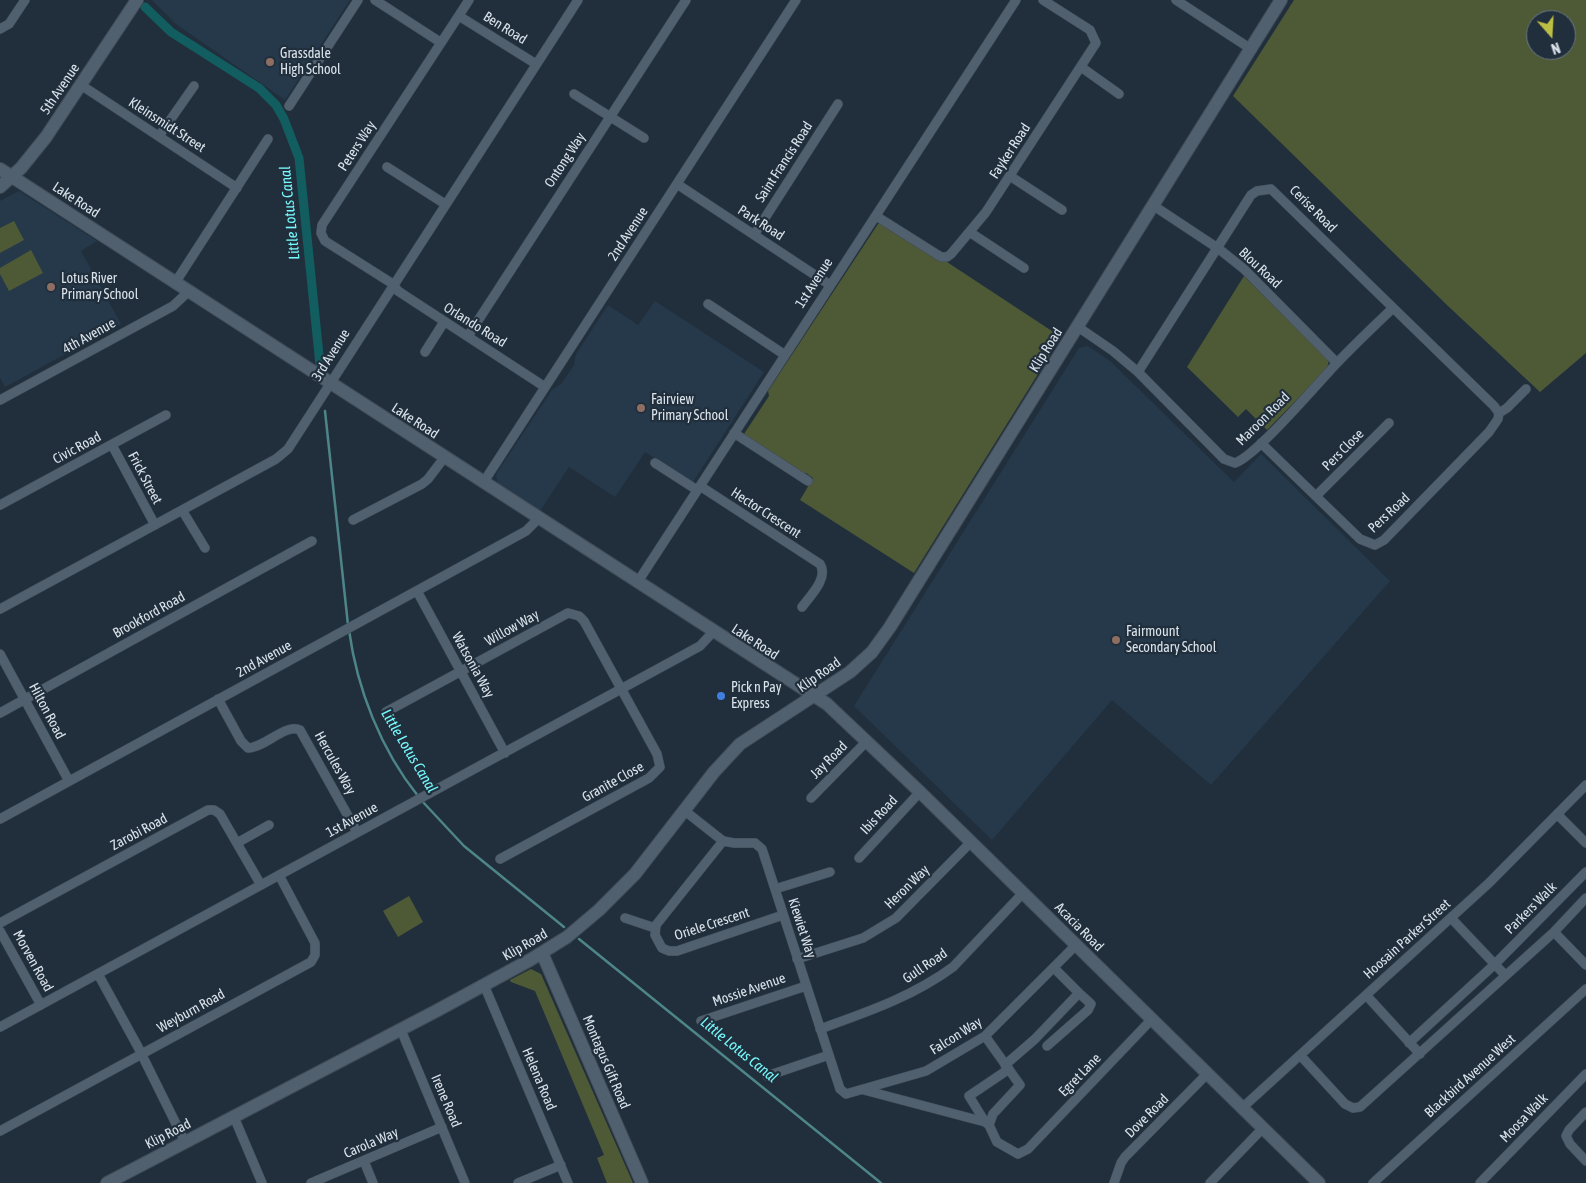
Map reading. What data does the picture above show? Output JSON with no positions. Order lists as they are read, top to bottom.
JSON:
{
  "streets": {
    "street": [
      "Ben Road",
      "5th Avenue",
      "Kleinsmidt Street",
      "Peters Way",
      "Fayker Road",
      "Ontong Way",
      "Saint Francis Road",
      "Lake Road",
      "Cerise Road",
      "Park Road",
      "2nd Avenue",
      "Blou Road",
      "1st Avenue",
      "Orlando Road",
      "4th Avenue",
      "Klip Road",
      "3rd Avenue",
      "Maroon Road",
      "Civic Road",
      "Pers Close",
      "Frick Street",
      "Hector Crescent",
      "Pers Road",
      "Brookford Road",
      "Willow Way",
      "Watsonia Way",
      "Hilton Road",
      "Jay Road",
      "Hercules Way",
      "Granite Close",
      "Ibis Road",
      "Zarobi Road",
      "Heron Way",
      "Parkers Walk",
      "Oriele Crescent",
      "Acacia Road",
      "Kiewiet Way",
      "Hoosain Parker Street",
      "Morven Road",
      "Gull Road",
      "Mossie Avenue",
      "Weyburn Road",
      "Falcon Way",
      "Montagus Gift Road",
      "Egret Lane",
      "Blackbird Avenue West",
      "Helena Road",
      "Irene Road",
      "Dove Road",
      "Moosa Walk",
      "Carola Way"
    ]
  },
  "crossings": [
    ["Ben Road", "Peters Way"],
    ["Ben Road", "3rd Avenue"],
    ["5th Avenue", "Kleinsmidt Street"],
    ["5th Avenue", "Lake Road"],
    ["Peters Way", "Orlando Road"],
    ["Peters Way", "3rd Avenue"],
    ["Fayker Road", "1st Avenue"],
    ["Ontong Way", "Orlando Road"],
    ["Saint Francis Road", "Park Road"],
    ["Lake Road", "2nd Avenue"],
    ["Lake Road", "1st Avenue"],
    ["Lake Road", "4th Avenue"],
    ["Lake Road", "Klip Road"],
    ["Lake Road", "3rd Avenue"],
    ["Lake Road", "Acacia Road"],
    ["Cerise Road", "Blou Road"],
    ["Cerise Road", "Maroon Road"],
    ["Cerise Road", "Pers Road"],
    ["Park Road", "2nd Avenue"],
    ["Park Road", "1st Avenue"],
    ["2nd Avenue", "Orlando Road"],
    ["2nd Avenue", "Watsonia Way"],
    ["2nd Avenue", "Hilton Road"],
    ["2nd Avenue", "Hercules Way"],
    ["Blou Road", "Klip Road"],
    ["Blou Road", "Maroon Road"],
    ["1st Avenue", "Hector Crescent"],
    ["1st Avenue", "Willow Way"],
    ["1st Avenue", "Watsonia Way"],
    ["1st Avenue", "Hercules Way"],
    ["1st Avenue", "Granite Close"],
    ["1st Avenue", "Zarobi Road"],
    ["1st Avenue", "Morven Road"],
    ["1st Avenue", "Weyburn Road"],
    ["Orlando Road", "3rd Avenue"],
    ["Klip Road", "Maroon Road"],
    ["Klip Road", "Acacia Road"],
    ["Klip Road", "Montagus Gift Road"],
    ["Klip Road", "Helena Road"],
    ["Klip Road", "Irene Road"],
    ["3rd Avenue", "Frick Street"],
    ["Maroon Road", "Pers Road"],
    ["Civic Road", "Frick Street"],
    ["Pers Close", "Pers Road"],
    ["Brookford Road", "Hilton Road"],
    ["Willow Way", "Watsonia Way"],
    ["Willow Way", "Granite Close"],
    ["Jay Road", "Acacia Road"],
    ["Ibis Road", "Acacia Road"],
    ["Heron Way", "Acacia Road"],
    ["Heron Way", "Kiewiet Way"],
    ["Oriele Crescent", "Kiewiet Way"],
    ["Acacia Road", "Hoosain Parker Street"],
    ["Acacia Road", "Gull Road"],
    ["Acacia Road", "Falcon Way"],
    ["Acacia Road", "Egret Lane"],
    ["Acacia Road", "Dove Road"],
    ["Kiewiet Way", "Gull Road"],
    ["Kiewiet Way", "Mossie Avenue"],
    ["Kiewiet Way", "Falcon Way"],
    ["Irene Road", "Carola Way"]
  ],
  "water": ["Little Lotus Canal"],
  "places": [
    "Grassdale High School",
    "Lotus River Primary School",
    "Fairview Primary School",
    "Fairmount Secondary School",
    "Pick n Pay Express"
  ],
  "north": "bottom"
}
